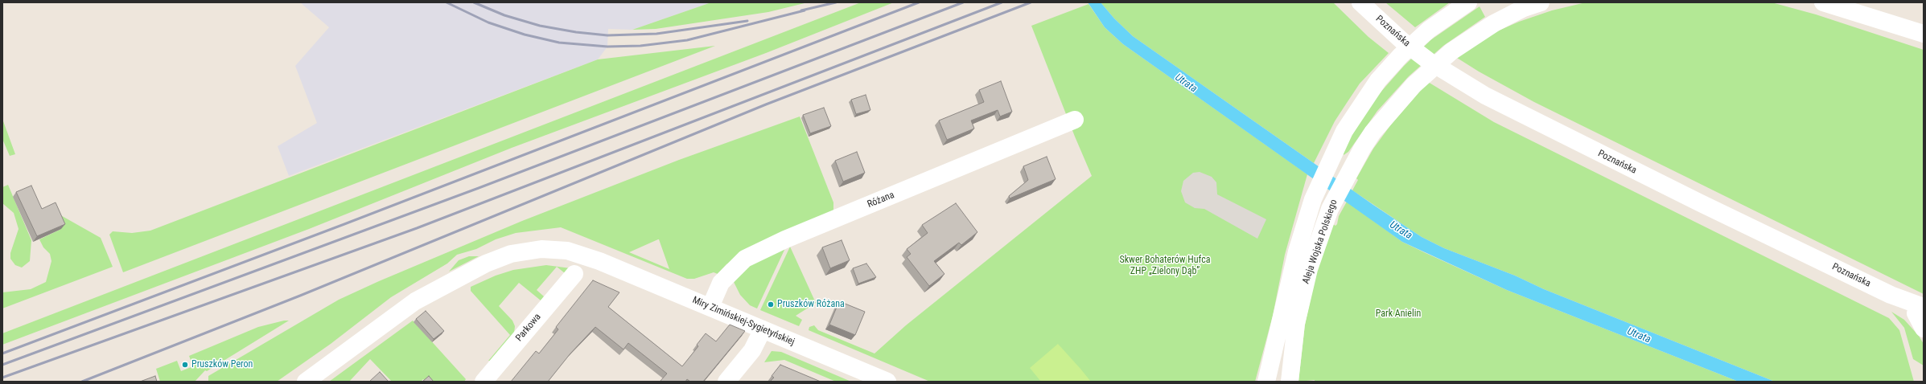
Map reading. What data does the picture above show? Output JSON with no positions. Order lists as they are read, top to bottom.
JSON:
{
  "streets": {
    "main road": [
      "Poznańska",
      "Różana",
      "Aleja Wojska Polskiego",
      "Miry Zimińskiej-Sygietyńskiej",
      "Parkowa"
    ]
  },
  "crossings": [
    ["Różana", "Miry Zimińskiej-Sygietyńskiej"]
  ],
  "water": ["Utrata"],
  "parks": ["Skwer Bohaterów Hufca ZHP „Zielony Dąb”", "Park Anielin"],
  "places": ["Pruszków Różana", "Pruszków Peron"]
}
